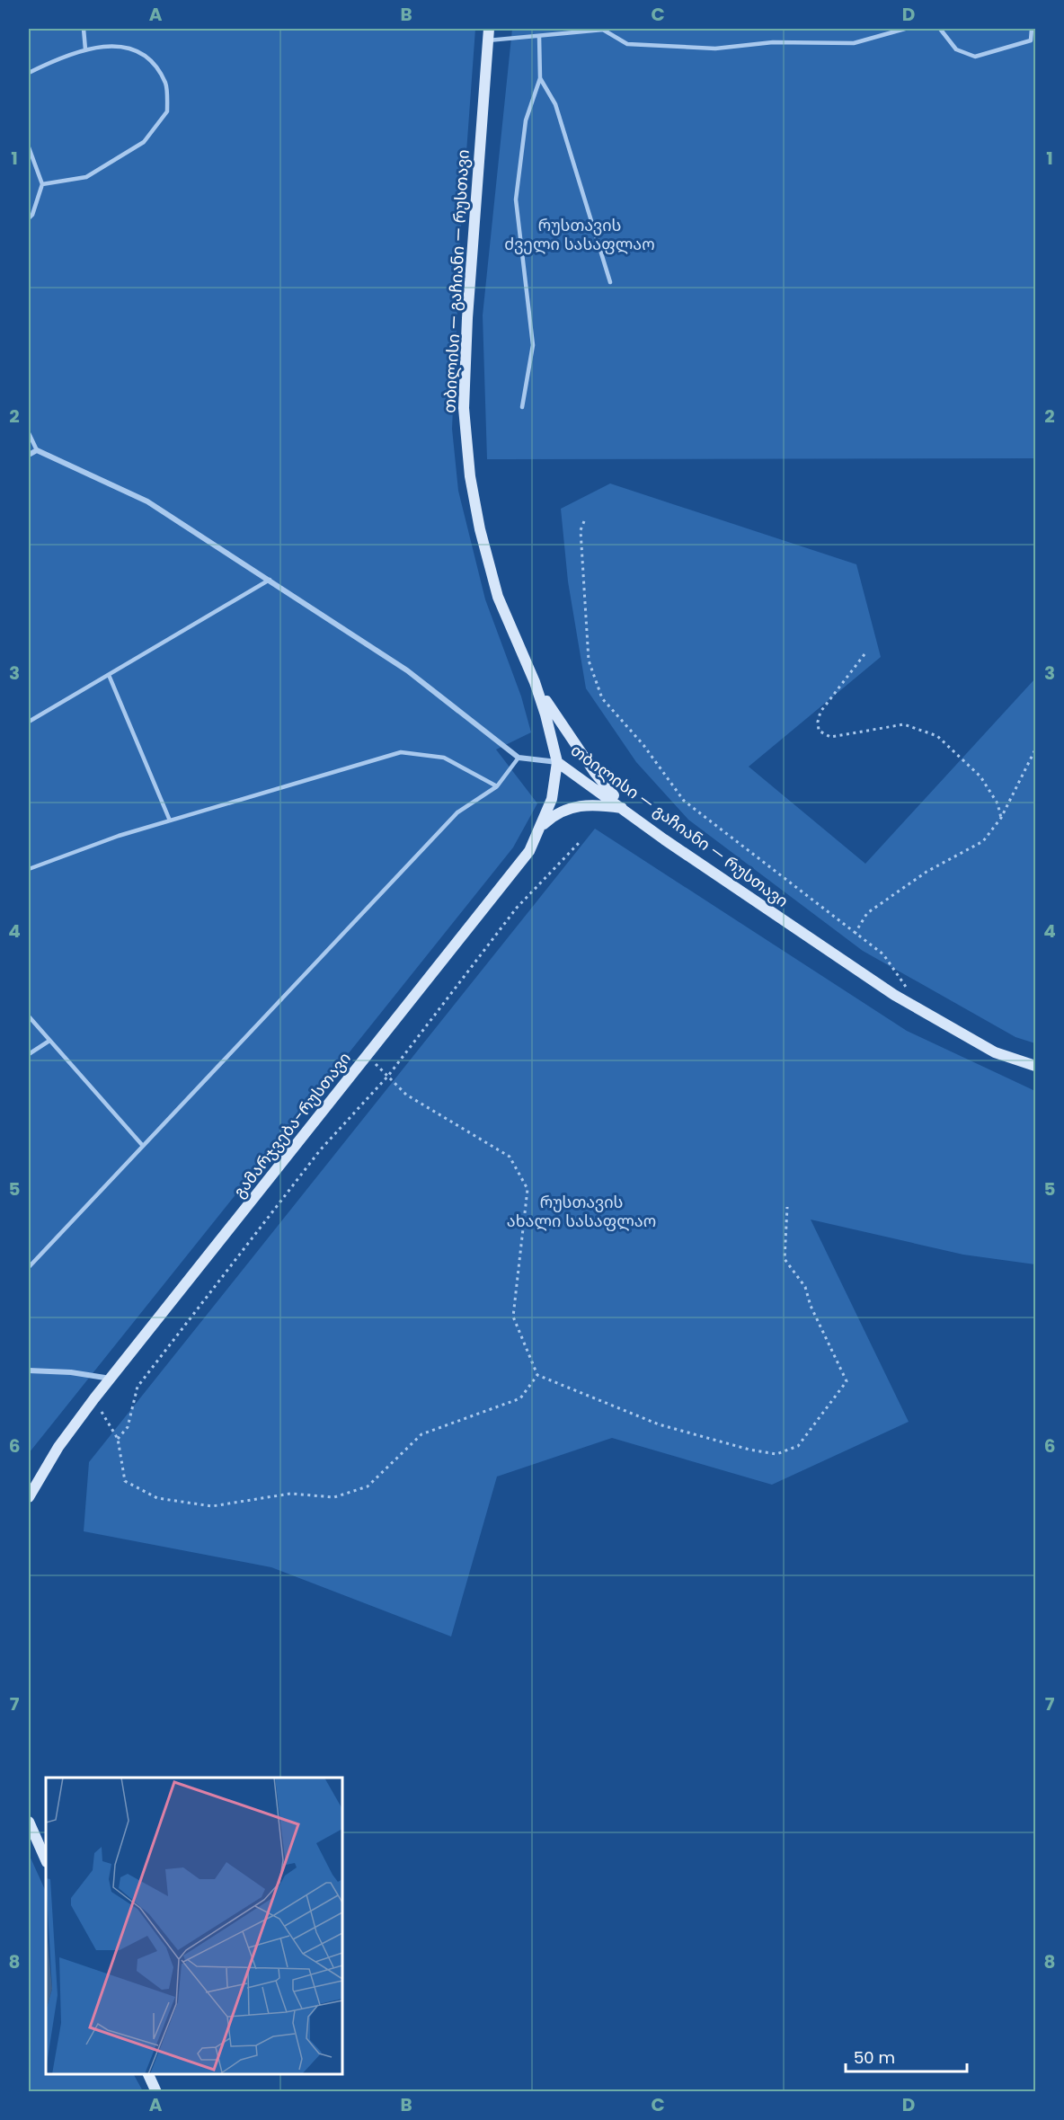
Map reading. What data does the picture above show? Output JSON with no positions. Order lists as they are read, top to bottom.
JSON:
{
  "streets": {
    "main road": ["თბილისი — გაჩიანი — რუსთავი", "გამარჯვება-რუსთავი"]
  },
  "crossings": [
    ["თბილისი — გაჩიანი — რუსთავი", "გამარჯვება-რუსთავი"]
  ],
  "parks": ["რუსთავის ძველი სასაფლაო", "რუსთავის ახალი სასაფლაო"],
  "scale_bar": "50 m",
  "grid": {
    "columns": [
      "A",
      "B",
      "C",
      "D"
    ],
    "rows": [
      "1",
      "2",
      "3",
      "4",
      "5",
      "6",
      "7",
      "8"
    ]
  }
}
